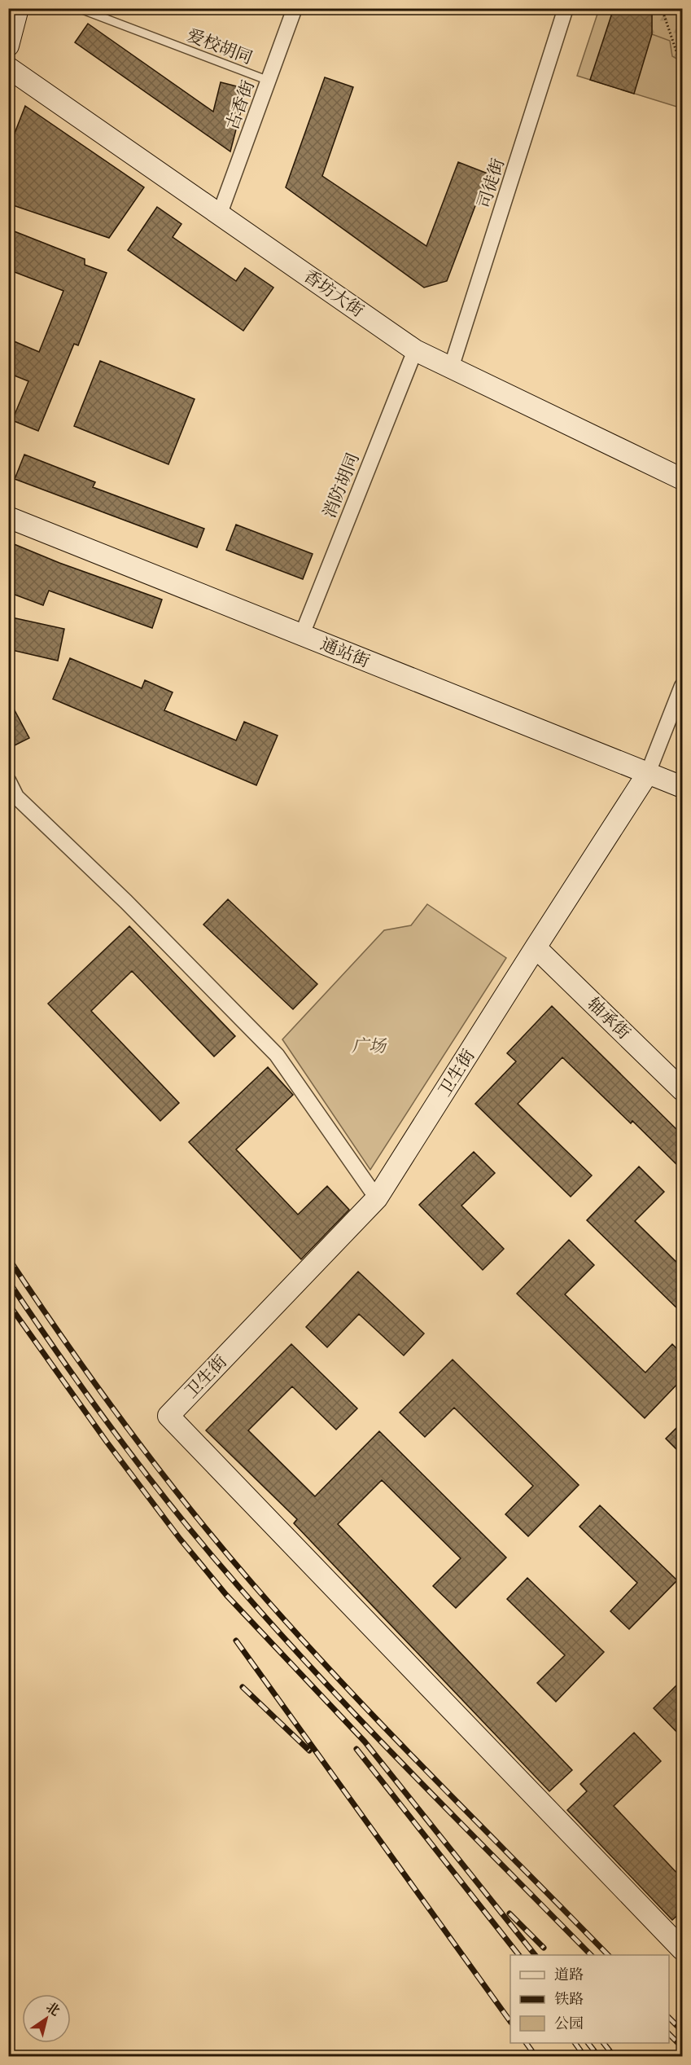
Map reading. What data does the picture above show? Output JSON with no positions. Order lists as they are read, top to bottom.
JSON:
{
  "streets": {
    "street": [
      "古香街",
      "司徒街",
      "香坊大街",
      "消防胡同",
      "通站街",
      "轴承街",
      "卫生街"
    ],
    "lane": ["爱校胡同"]
  },
  "crossings": [
    ["爱校胡同", "古香街"],
    ["古香街", "香坊大街"],
    ["司徒街", "香坊大街"],
    ["香坊大街", "消防胡同"],
    ["消防胡同", "通站街"],
    ["通站街", "卫生街"],
    ["轴承街", "卫生街"]
  ],
  "parks": ["广场"],
  "legend": ["道路", "铁路", "公园"],
  "north": "top right"
}
